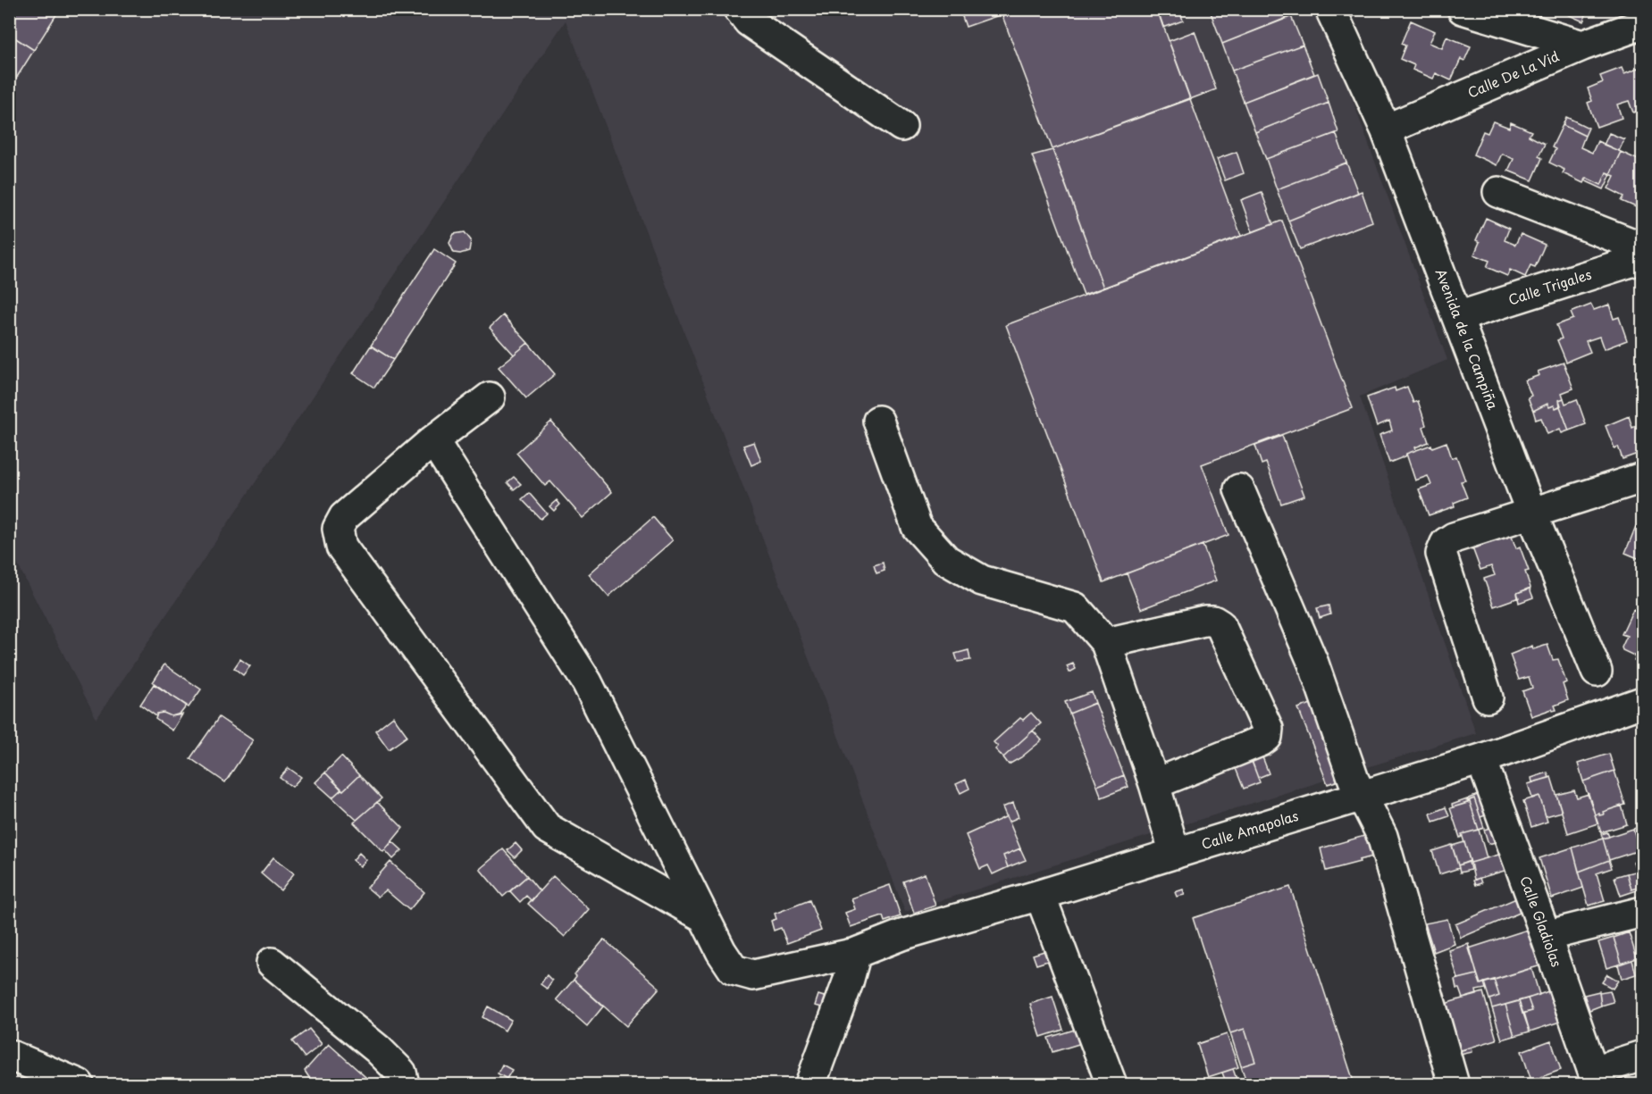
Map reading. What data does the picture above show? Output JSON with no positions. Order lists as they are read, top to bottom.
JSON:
{
  "streets": {
    "main road": [
      "Calle De La Vid",
      "Calle Trigales",
      "Avenida de la Campiña",
      "Calle Amapolas",
      "Calle Gladiolas"
    ]
  },
  "crossings": [
    ["Calle De La Vid", "Avenida de la Campiña"],
    ["Calle Trigales", "Avenida de la Campiña"],
    ["Calle Amapolas", "Calle Gladiolas"]
  ]
}
